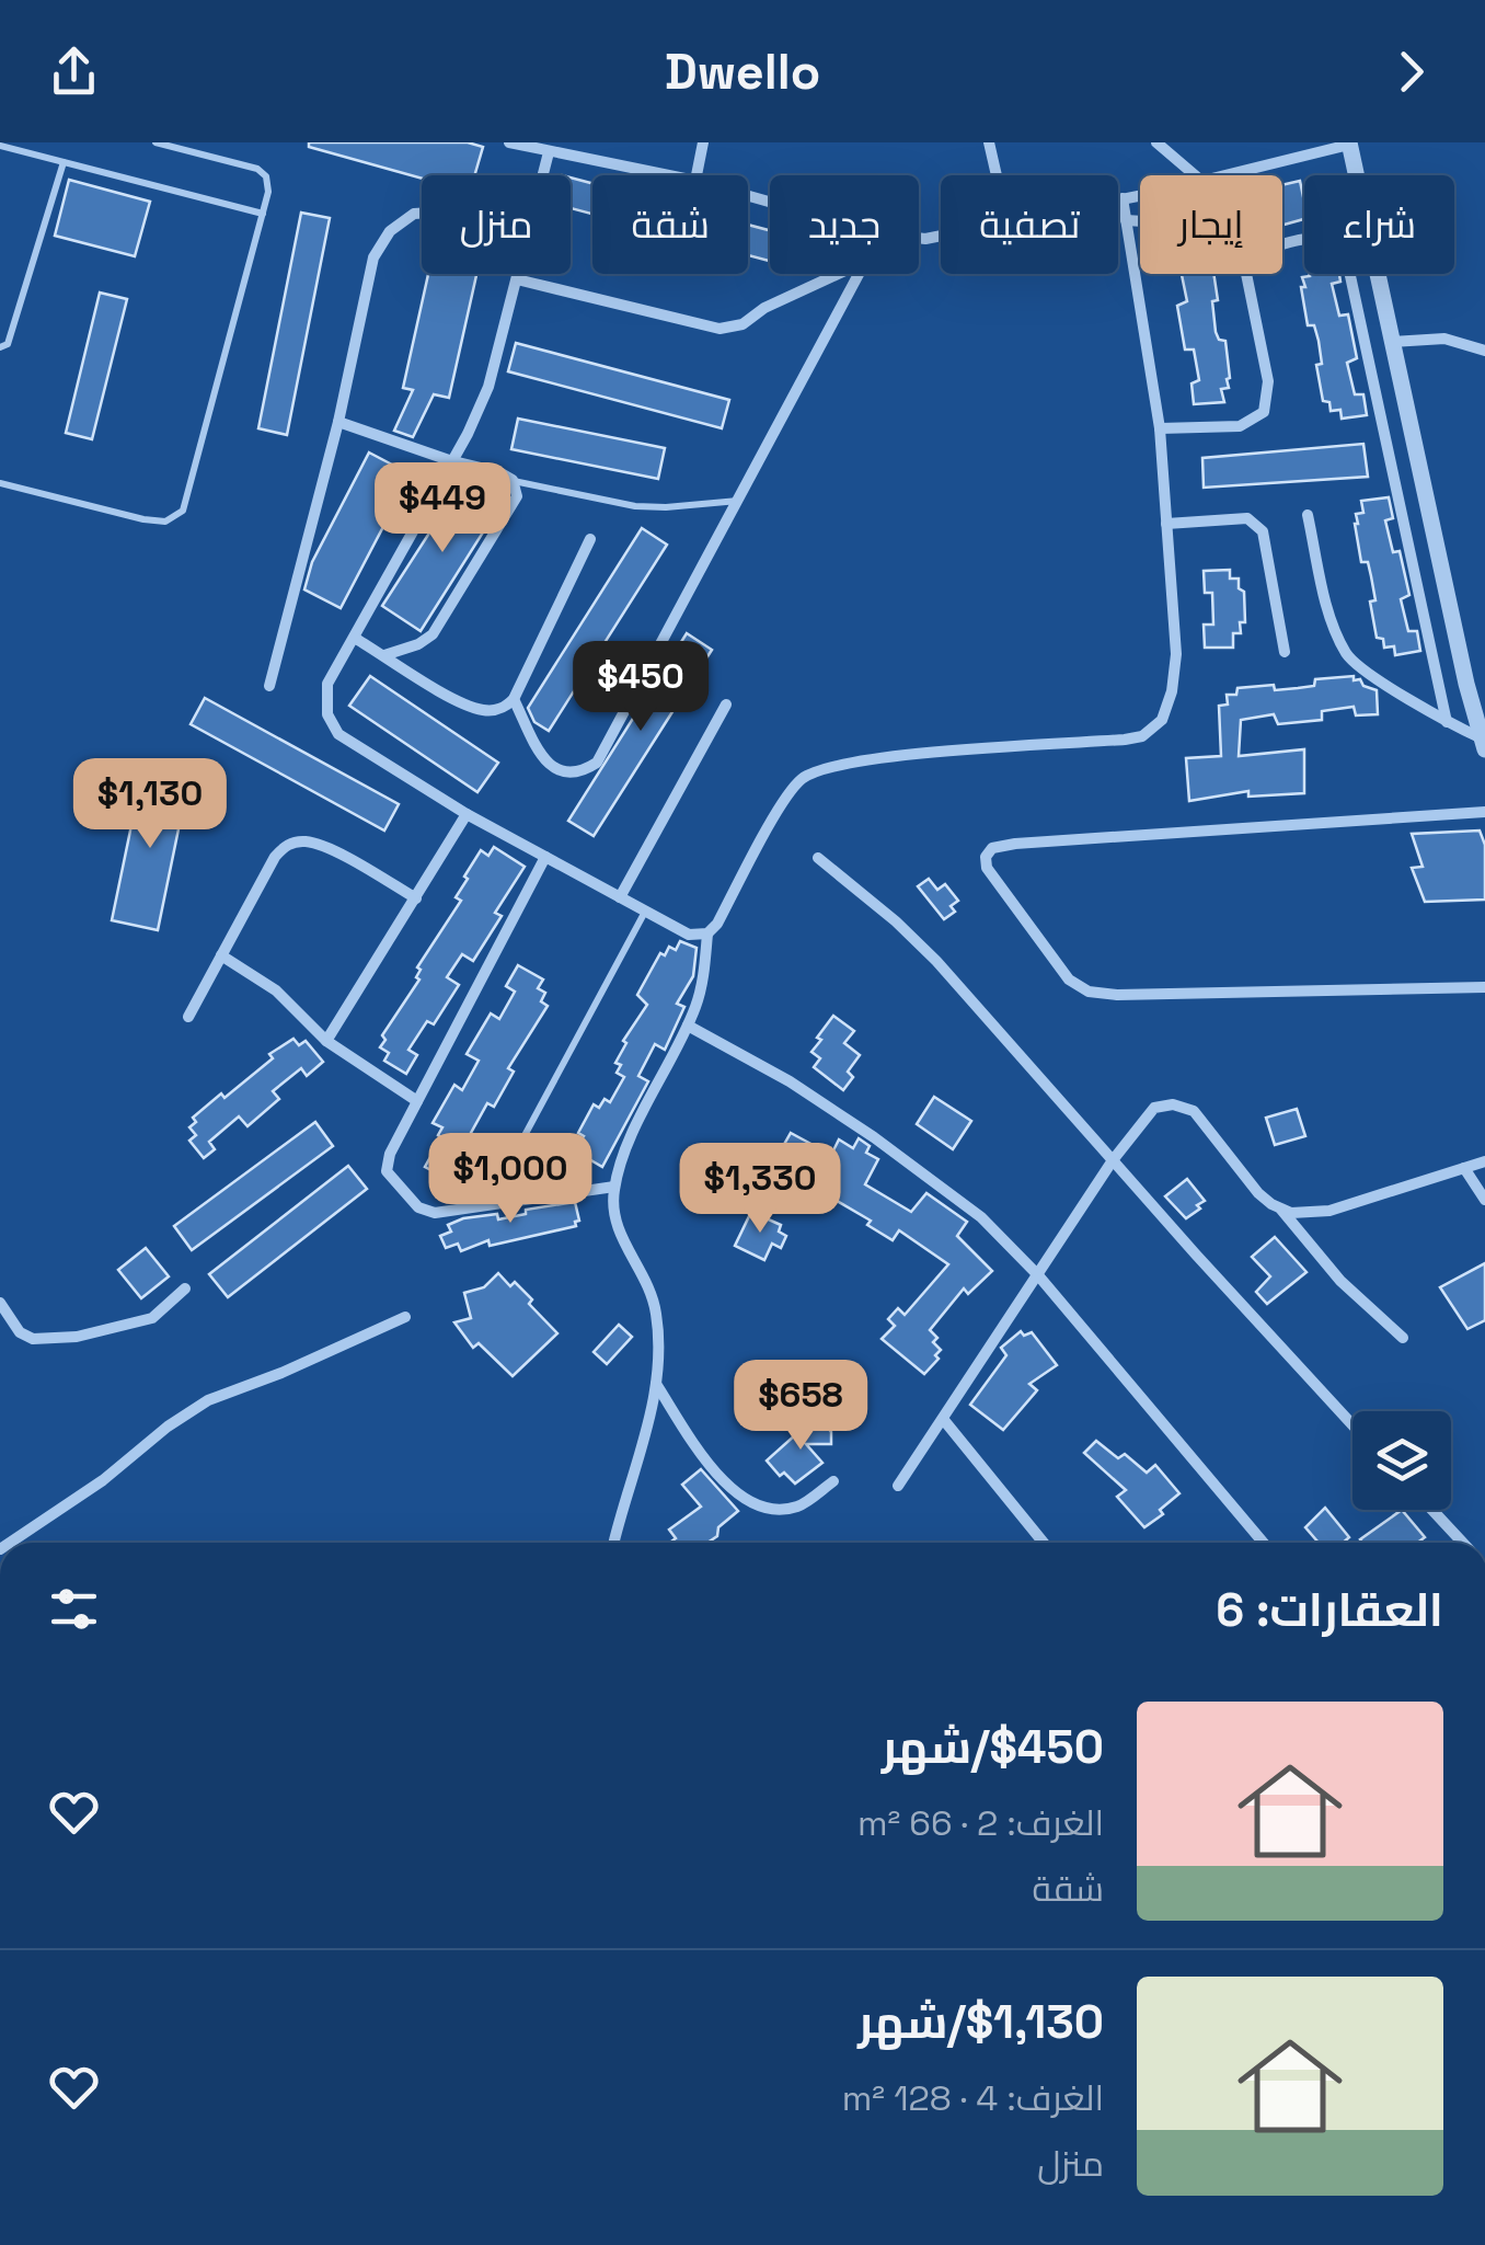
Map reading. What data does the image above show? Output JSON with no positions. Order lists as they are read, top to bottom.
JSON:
{
  "page": {
    "header": "Dwello",
    "chip": [
      "شراء",
      "إيجار",
      "تصفية",
      "جديد",
      "شقة",
      "منزل"
    ],
    "price": [
      "$449",
      "$450",
      "$1,130",
      "$1,000",
      "$1,330",
      "$658"
    ],
    "heading": "العقارات: 6",
    "list": [
      {
        "name": "$450/شهر",
        "note": "الغرف: 2 · 66 m² · شقة"
      },
      {
        "name": "$1,130/شهر",
        "note": "الغرف: 4 · 128 m² · منزل"
      }
    ]
  }
}
